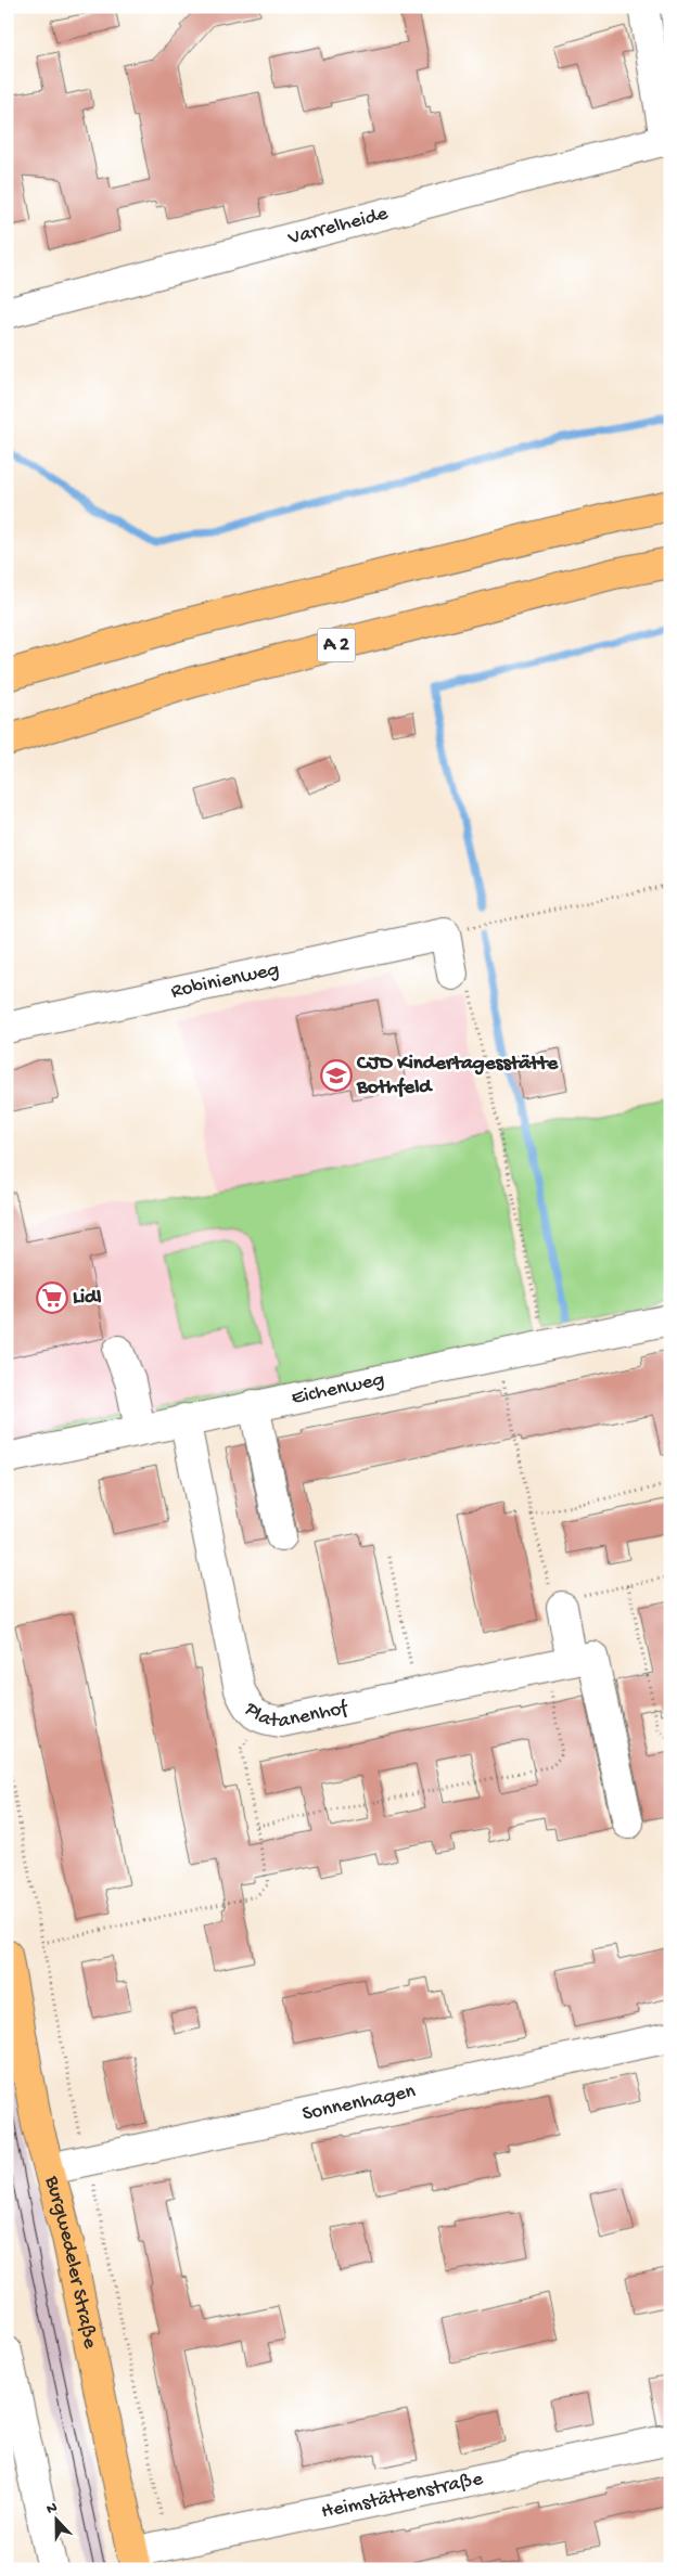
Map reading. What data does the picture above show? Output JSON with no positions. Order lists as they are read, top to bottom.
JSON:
{
  "streets": {
    "main road": ["A 2", "Burgwedeler Straße"],
    "street": [
      "Varrelheide",
      "Robinienweg",
      "Eichenweg",
      "Platanenhof",
      "Sonnenhagen",
      "Heimstättenstraße"
    ]
  },
  "crossings": [
    ["Eichenweg", "Platanenhof"],
    ["Sonnenhagen", "Burgwedeler Straße"],
    ["Burgwedeler Straße", "Heimstättenstraße"]
  ],
  "places": {
    "school or university": ["CJD Kindertagesstätte Bothfeld"],
    "supermarket": ["Lidl"]
  },
  "north": "top"
}
